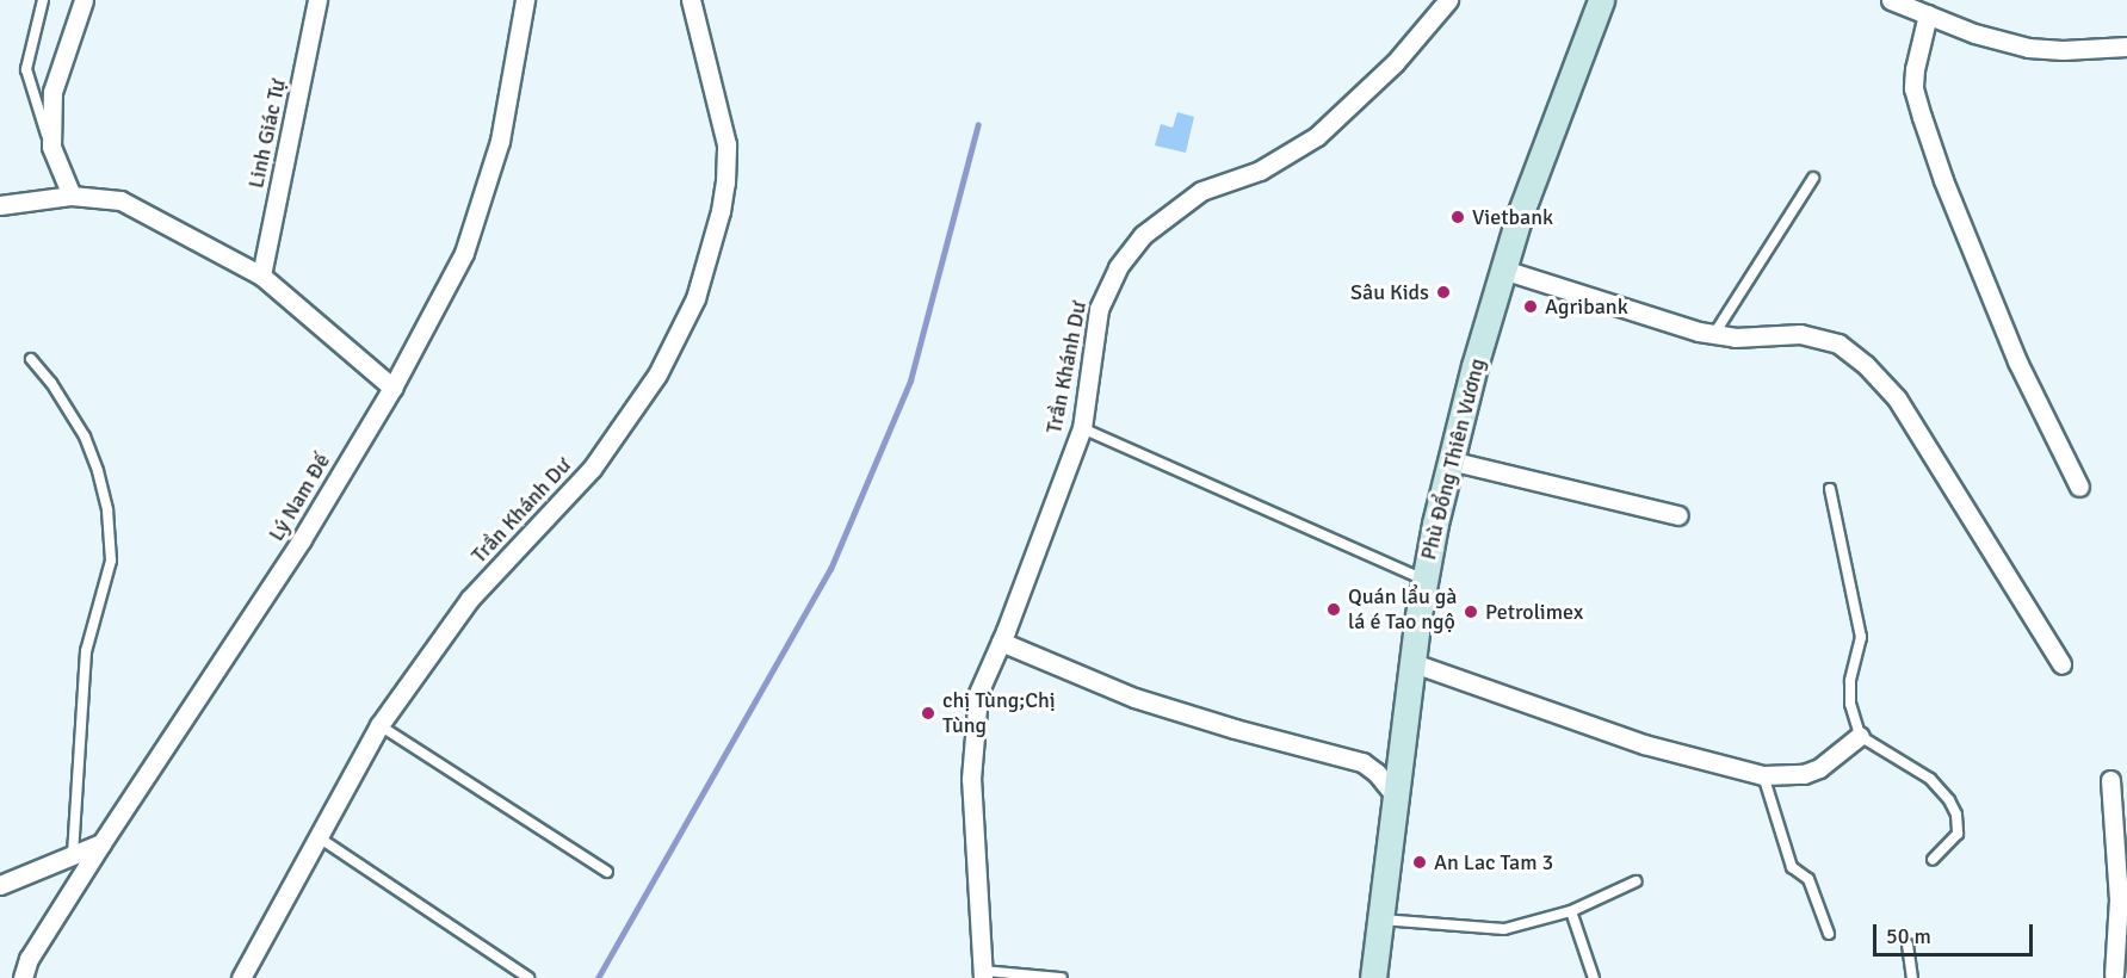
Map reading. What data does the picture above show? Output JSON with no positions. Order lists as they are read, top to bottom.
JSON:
{
  "streets": {
    "main road": ["Phù Đổng Thiên Vương"],
    "street": ["Linh Giác Tự", "Trần Khánh Dư", "Lý Nam Đế"]
  },
  "places": [
    "Vietbank",
    "Sâu Kids",
    "Agribank",
    "Quán lẩu gà lá é Tao ngộ",
    "Petrolimex",
    "chị Tùng;Chị Tùng",
    "An Lac Tam 3"
  ],
  "scale_bar": "50 m"
}
